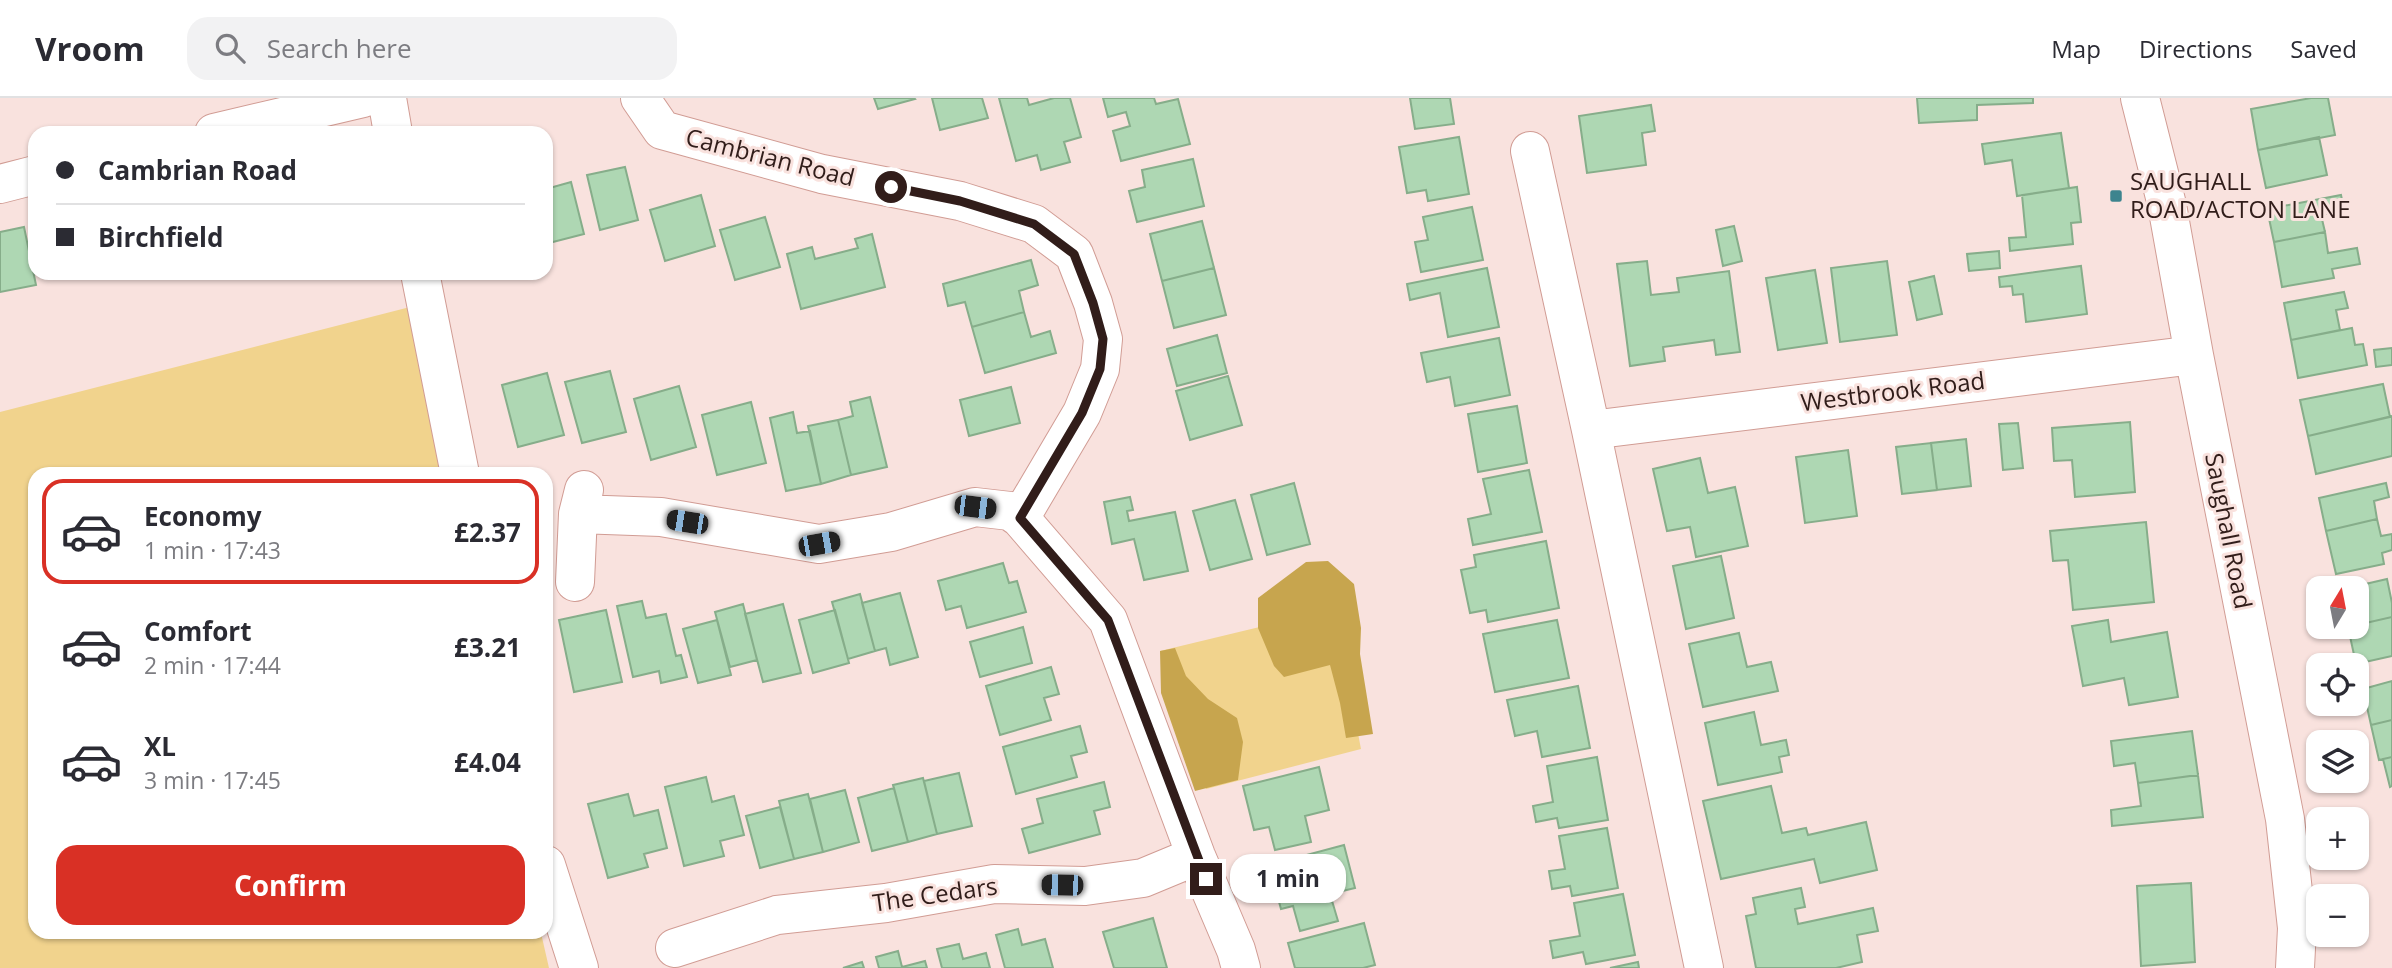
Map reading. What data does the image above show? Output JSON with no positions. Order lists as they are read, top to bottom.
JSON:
{
  "streets": {
    "street": [
      "Cambrian Road",
      "Westbrook Road",
      "Saughall Road",
      "The Cedars"
    ]
  },
  "crossings": [
    ["Westbrook Road", "Saughall Road"]
  ],
  "places": {
    "transit": ["SAUGHALL ROAD/ACTON LANE"]
  },
  "north": "top",
  "page": {
    "header": "Vroom",
    "search": "Search here",
    "nav": ["Map", "Directions", "Saved"],
    "banner": ["Cambrian Road", "Birchfield"],
    "list": [
      {
        "name": "Economy",
        "note": "1 min · 17:43",
        "value": "£2.37"
      },
      {
        "name": "Comfort",
        "note": "2 min · 17:44",
        "value": "£3.21"
      },
      {
        "name": "XL",
        "note": "3 min · 17:45",
        "value": "£4.04"
      }
    ],
    "map_buttons": ["+", "−"],
    "buttons": "Confirm",
    "bubble": "1 min"
  }
}
